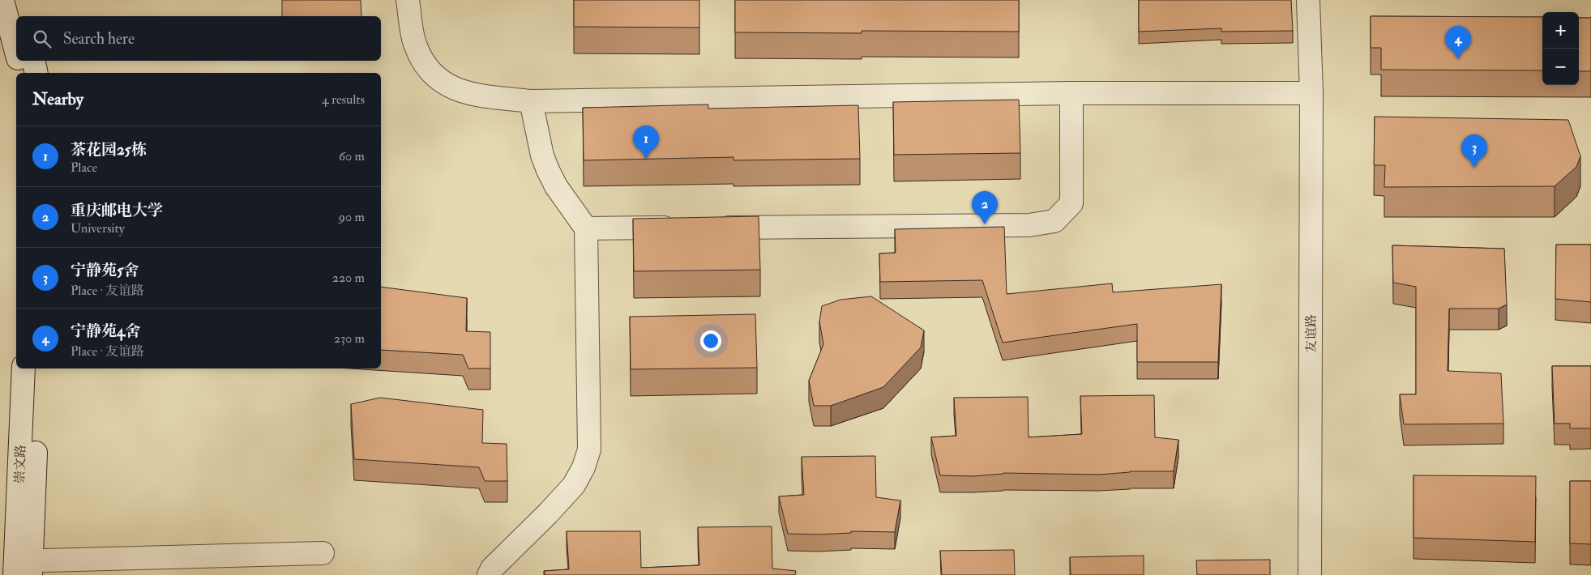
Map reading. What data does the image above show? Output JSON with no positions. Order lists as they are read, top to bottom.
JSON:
{
  "streets": {
    "street": ["友谊路", "崇文路"]
  },
  "page": {
    "map_buttons": ["+", "−"],
    "search": "Search here",
    "pins": [
      "4",
      "1",
      "3",
      "2"
    ],
    "heading": ["Nearby", "4 results"],
    "list": [
      {
        "mark": "1",
        "name": "茶花园25栋",
        "note": "Place",
        "value": "60 m"
      },
      {
        "mark": "2",
        "name": "重庆邮电大学",
        "note": "University",
        "value": "90 m"
      },
      {
        "mark": "3",
        "name": "宁静苑5舍",
        "note": "Place · 友谊路",
        "value": "220 m"
      },
      {
        "mark": "4",
        "name": "宁静苑4舍",
        "note": "Place · 友谊路",
        "value": "230 m"
      }
    ]
  }
}
